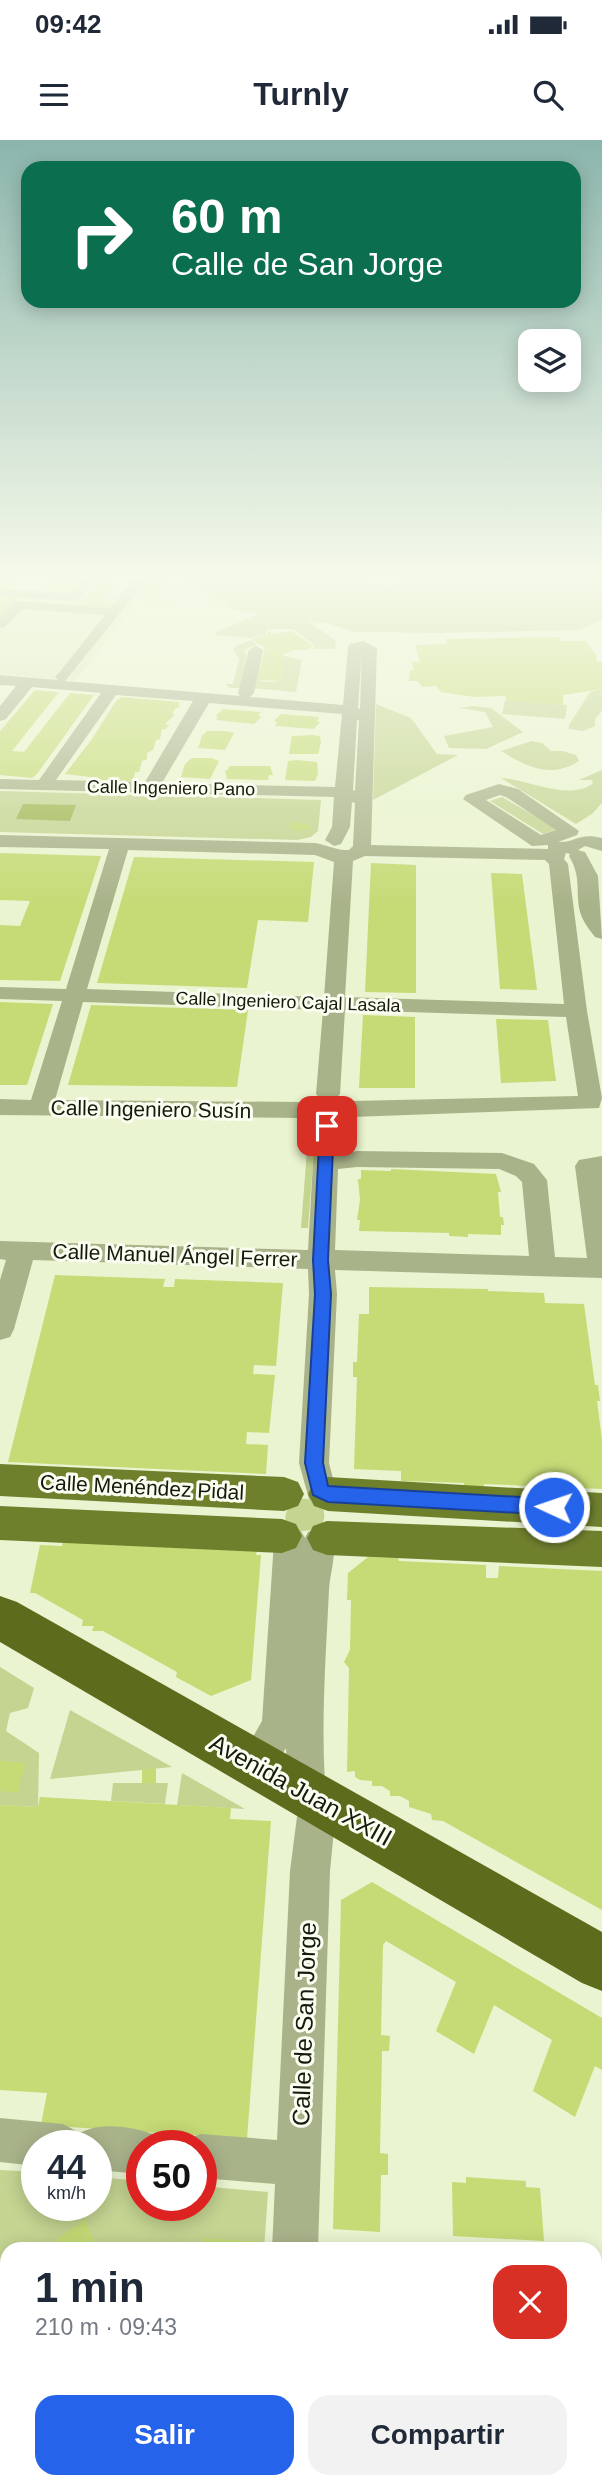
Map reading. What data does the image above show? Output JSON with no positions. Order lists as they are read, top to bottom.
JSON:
{
  "streets": {
    "highway": ["Avenida Juan XXIII"],
    "main road": ["Calle Menéndez Pidal"],
    "street": [
      "Calle Ingeniero Pano",
      "Calle Ingeniero Cajal Lasala",
      "Calle Ingeniero Susín",
      "Calle Manuel Ángel Ferrer",
      "Calle de San Jorge"
    ]
  },
  "crossings": [
    ["Calle Menéndez Pidal", "Calle de San Jorge"],
    ["Avenida Juan XXIII", "Calle de San Jorge"]
  ],
  "page": {
    "status": "09:42",
    "header": "Turnly",
    "turn": ["60 m", "Calle de San Jorge"],
    "speed": "44 km/h",
    "limit": "50",
    "heading": ["1 min", "210 m · 09:43"],
    "buttons": ["Salir", "Compartir"]
  }
}
